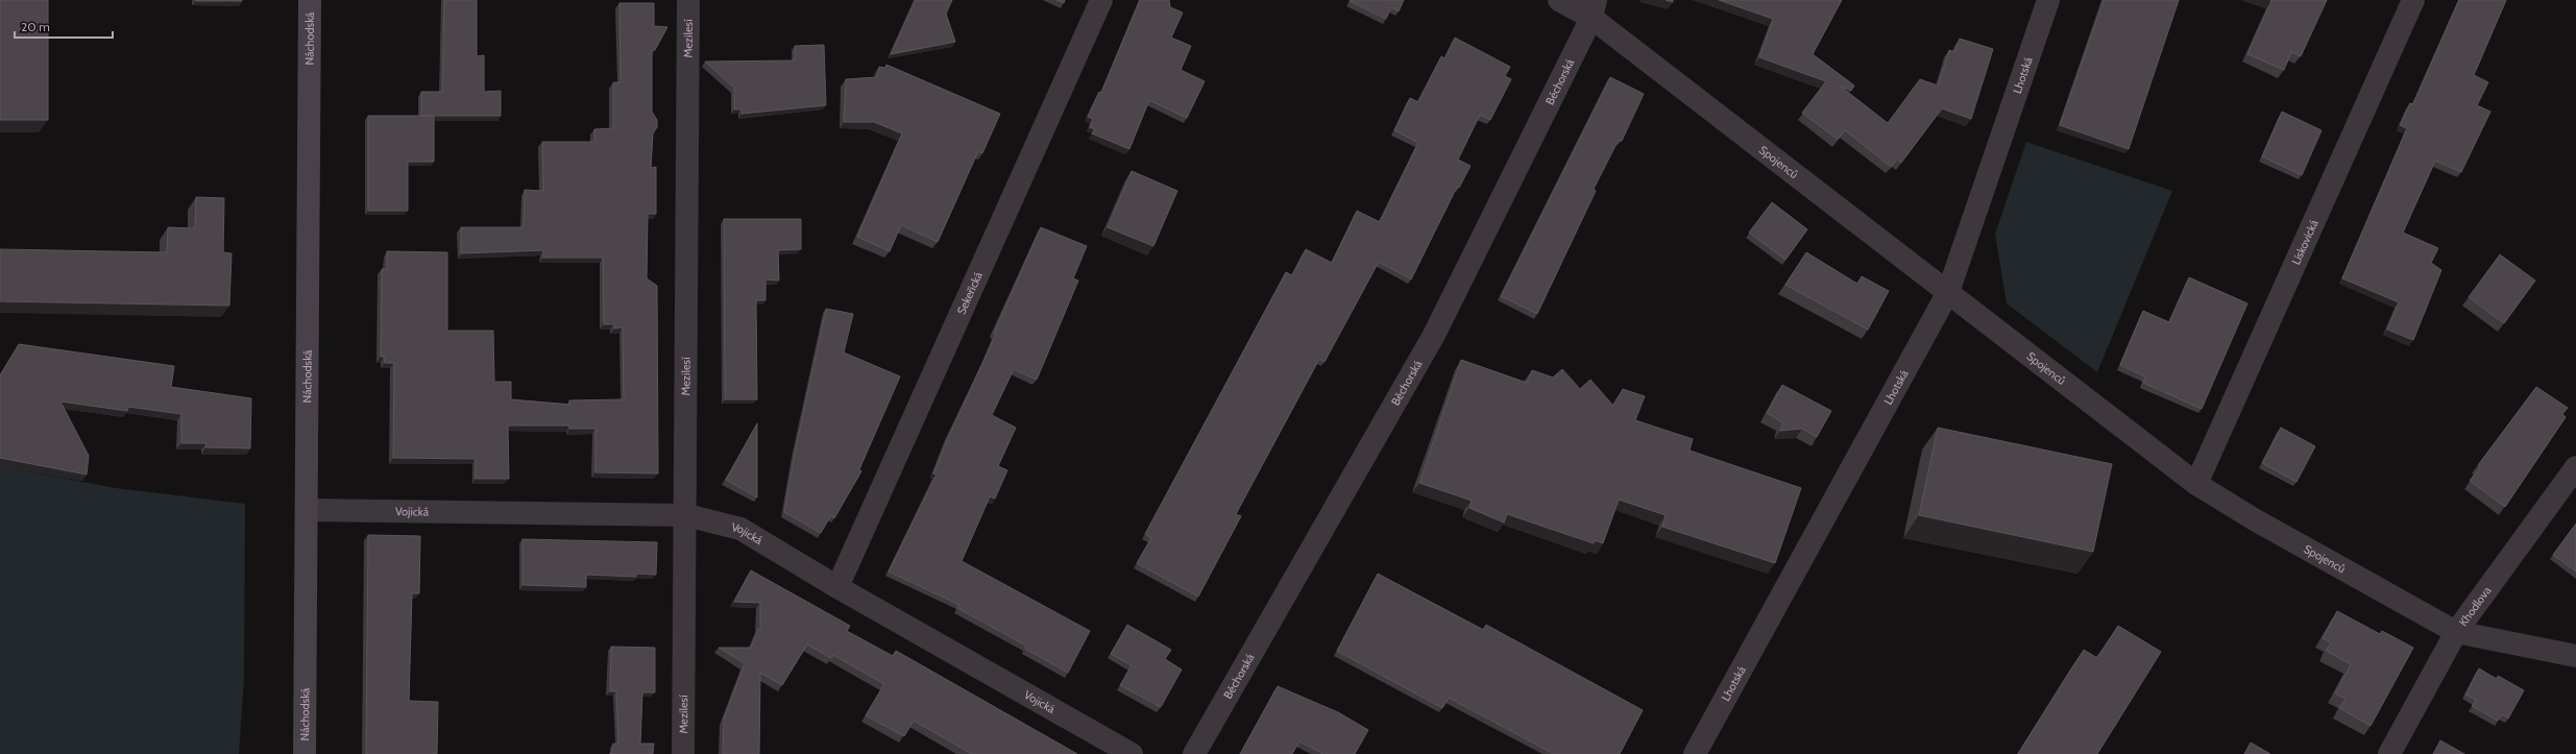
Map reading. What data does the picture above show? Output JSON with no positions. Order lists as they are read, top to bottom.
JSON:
{
  "streets": {
    "main road": ["Náchodská"],
    "street": [
      "Mezilesí",
      "Lhotská",
      "Běchorská",
      "Spojenců",
      "Lískovická",
      "Sekeřická",
      "Vojická",
      "Khodlova"
    ]
  },
  "crossings": [
    ["Náchodská", "Vojická"],
    ["Mezilesí", "Vojická"],
    ["Lhotská", "Spojenců"],
    ["Běchorská", "Spojenců"],
    ["Spojenců", "Lískovická"],
    ["Spojenců", "Khodlova"],
    ["Sekeřická", "Vojická"]
  ],
  "scale_bar": "20 m"
}
